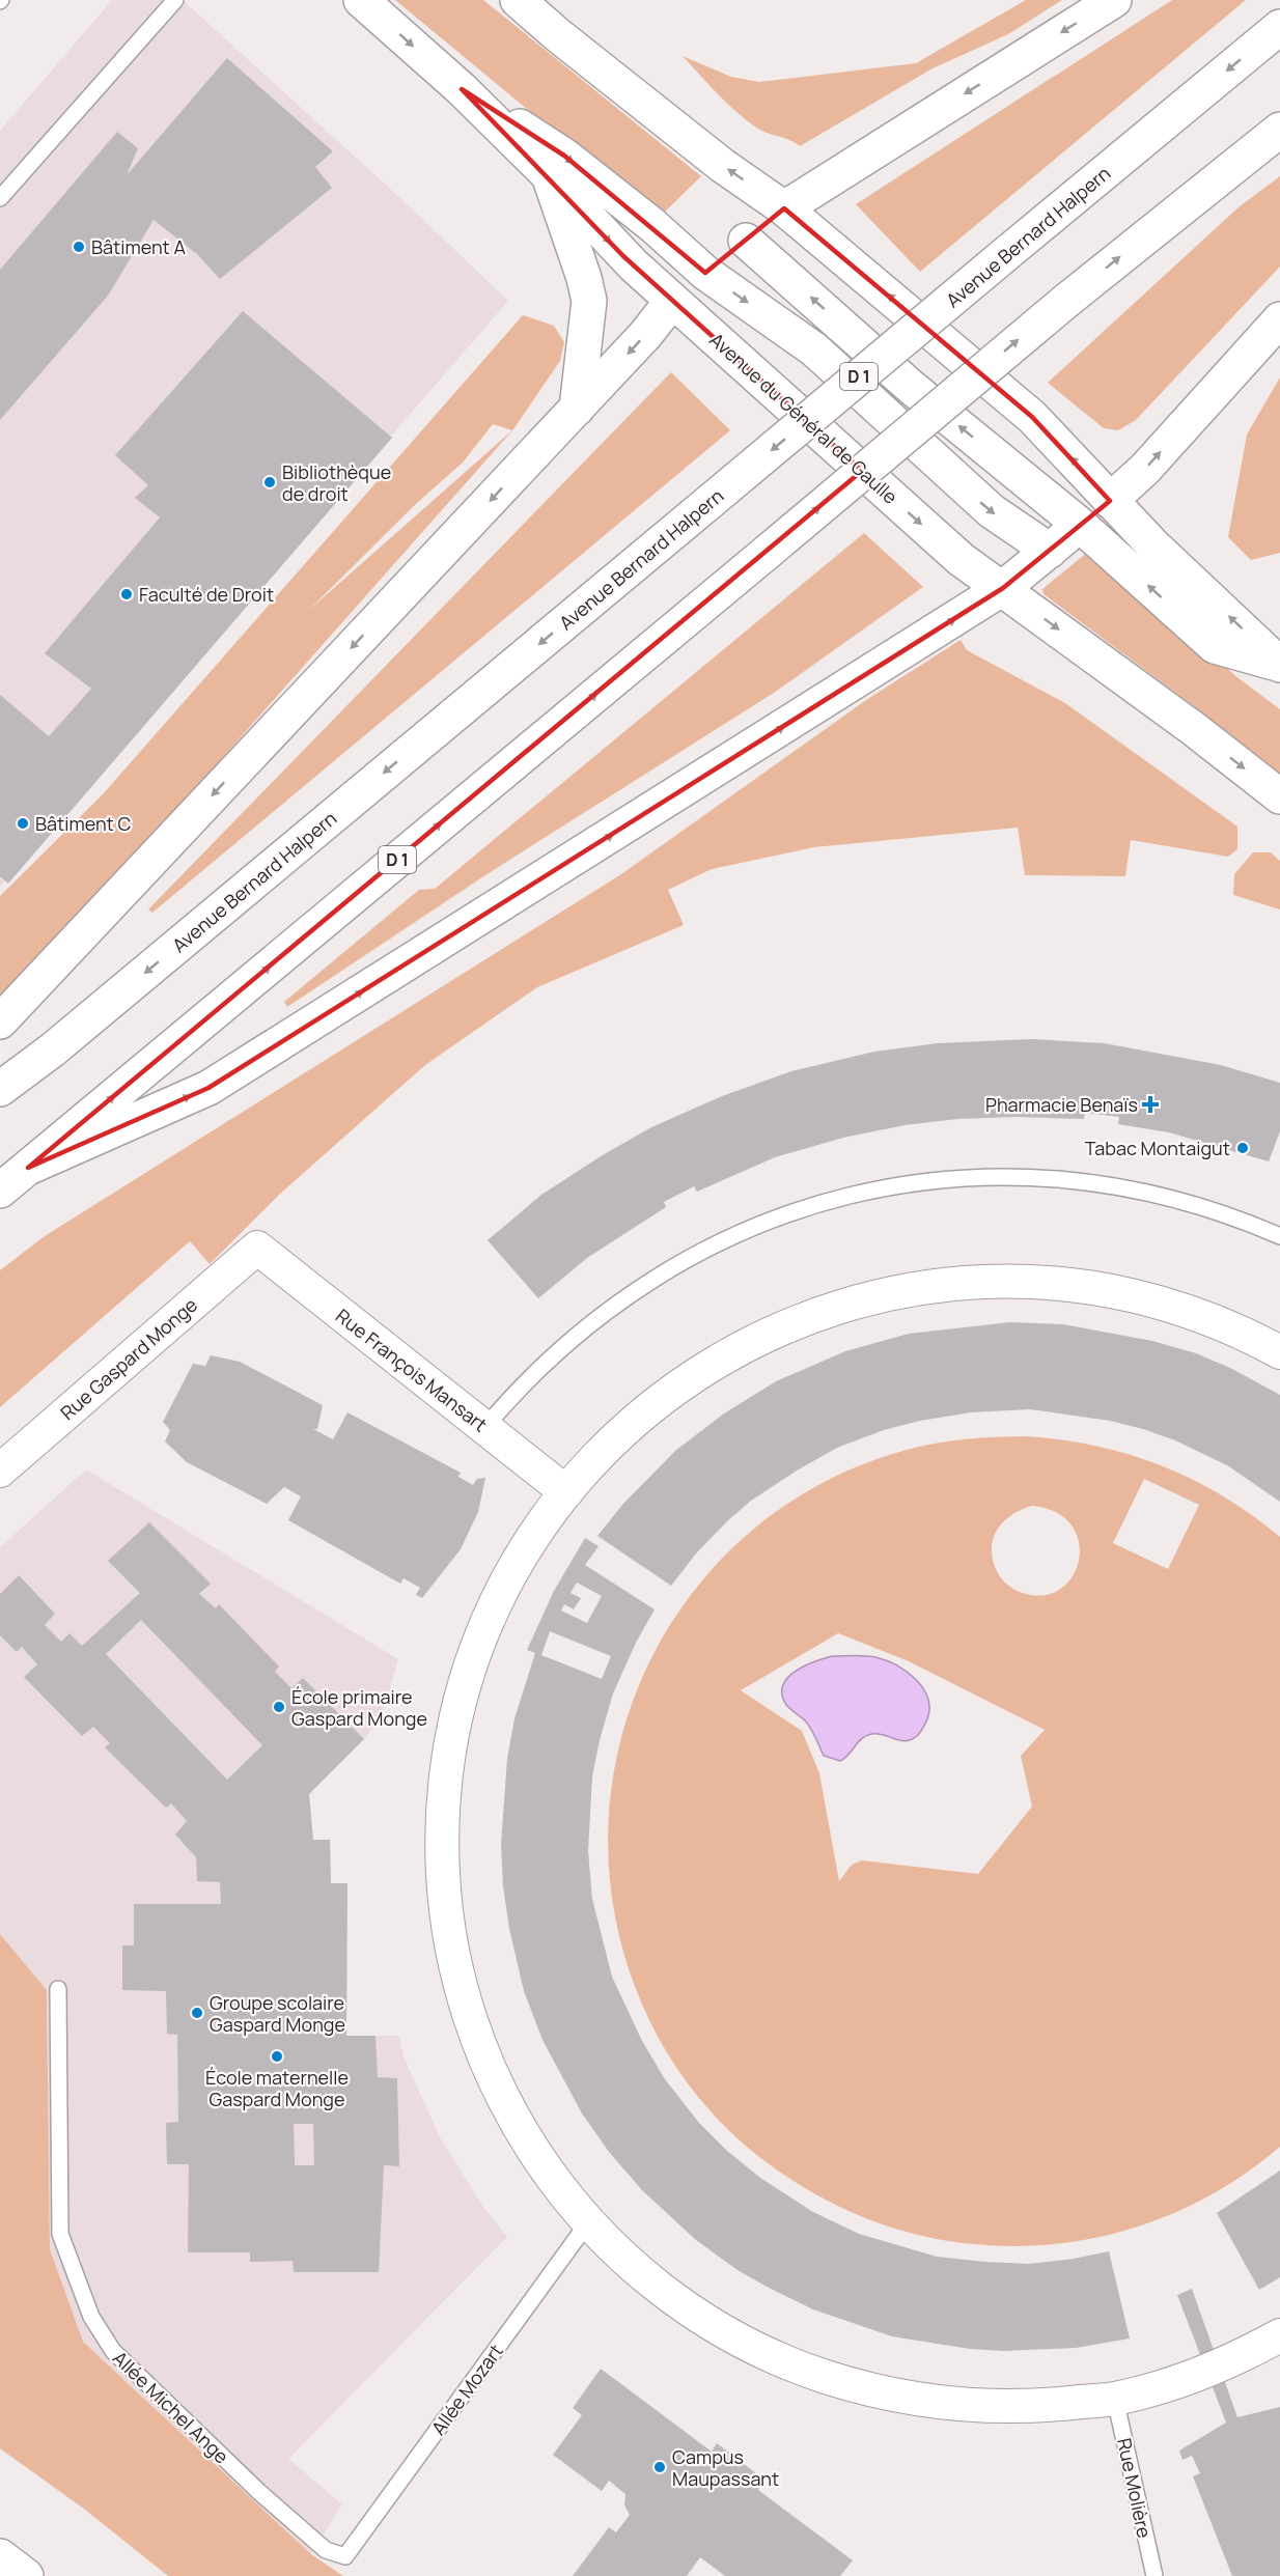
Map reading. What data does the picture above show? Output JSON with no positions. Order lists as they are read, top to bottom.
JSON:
{
  "streets": {
    "main road": ["Avenue Bernard Halpern", "D 1", "Avenue du Général de Gaulle"],
    "street": ["Rue Gaspard Monge", "Rue François Mansart"],
    "lane": ["Allée Mozart", "Allée Michel Ange", "Rue Molière"]
  },
  "crossings": [
    ["Rue Gaspard Monge", "Rue François Mansart"],
    ["Allée Mozart", "Allée Michel Ange"]
  ],
  "places": {
    "other": [
      "Bâtiment A",
      "Bibliothèque de droit",
      "Faculté de Droit",
      "Bâtiment C",
      "Tabac Montaigut",
      "École primaire Gaspard Monge",
      "Groupe scolaire Gaspard Monge",
      "École maternelle Gaspard Monge",
      "Campus Maupassant"
    ],
    "health": ["Pharmacie Benaïs"]
  }
}
